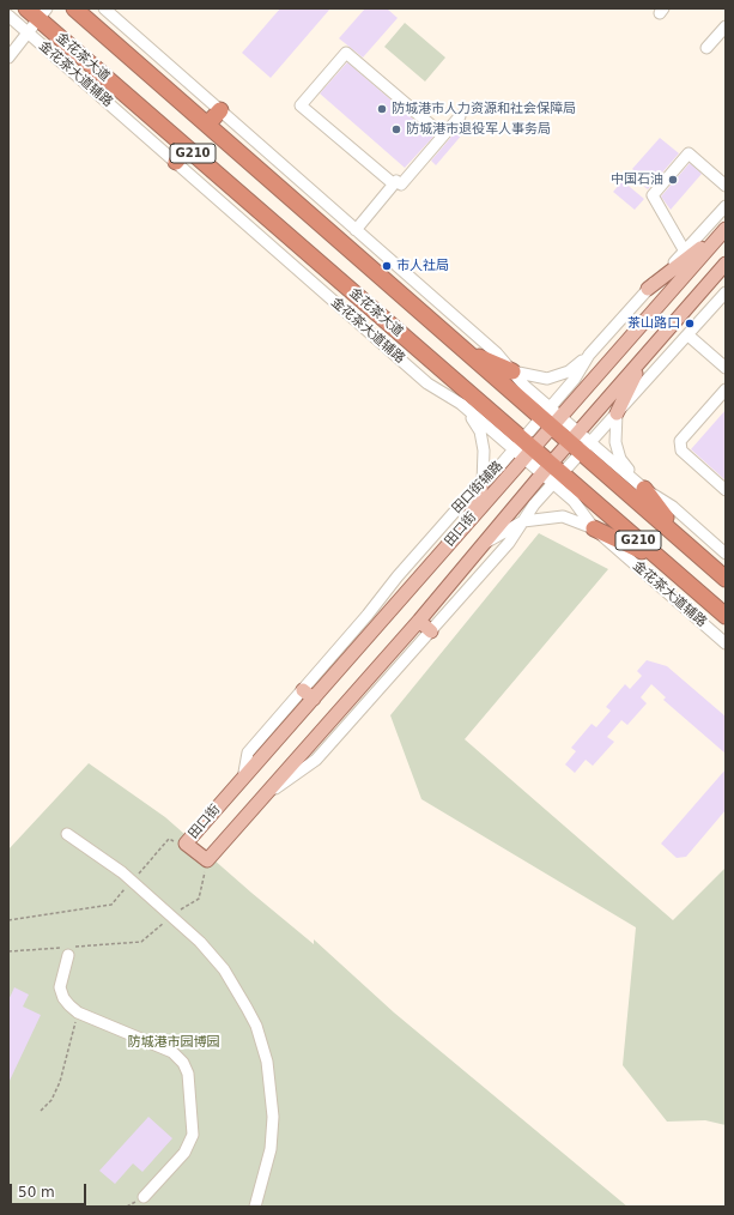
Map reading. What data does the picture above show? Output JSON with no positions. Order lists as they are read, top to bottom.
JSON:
{
  "streets": {
    "highway": ["金花茶大道", "G210"],
    "main road": ["田口街"],
    "street": ["金花茶大道辅路", "田口街辅路"]
  },
  "crossings": [
    ["金花茶大道", "金花茶大道辅路"],
    ["金花茶大道", "田口街辅路"],
    ["金花茶大道", "田口街"],
    ["金花茶大道辅路", "田口街辅路"],
    ["金花茶大道辅路", "田口街"],
    ["G210", "田口街"],
    ["田口街辅路", "田口街"]
  ],
  "parks": ["防城港市园博园"],
  "places": [
    "防城港市人力资源和社会保障局",
    "防城港市退役军人事务局",
    "中国石油",
    "市人社局",
    "茶山路口"
  ],
  "scale_bar": "50 m"
}
